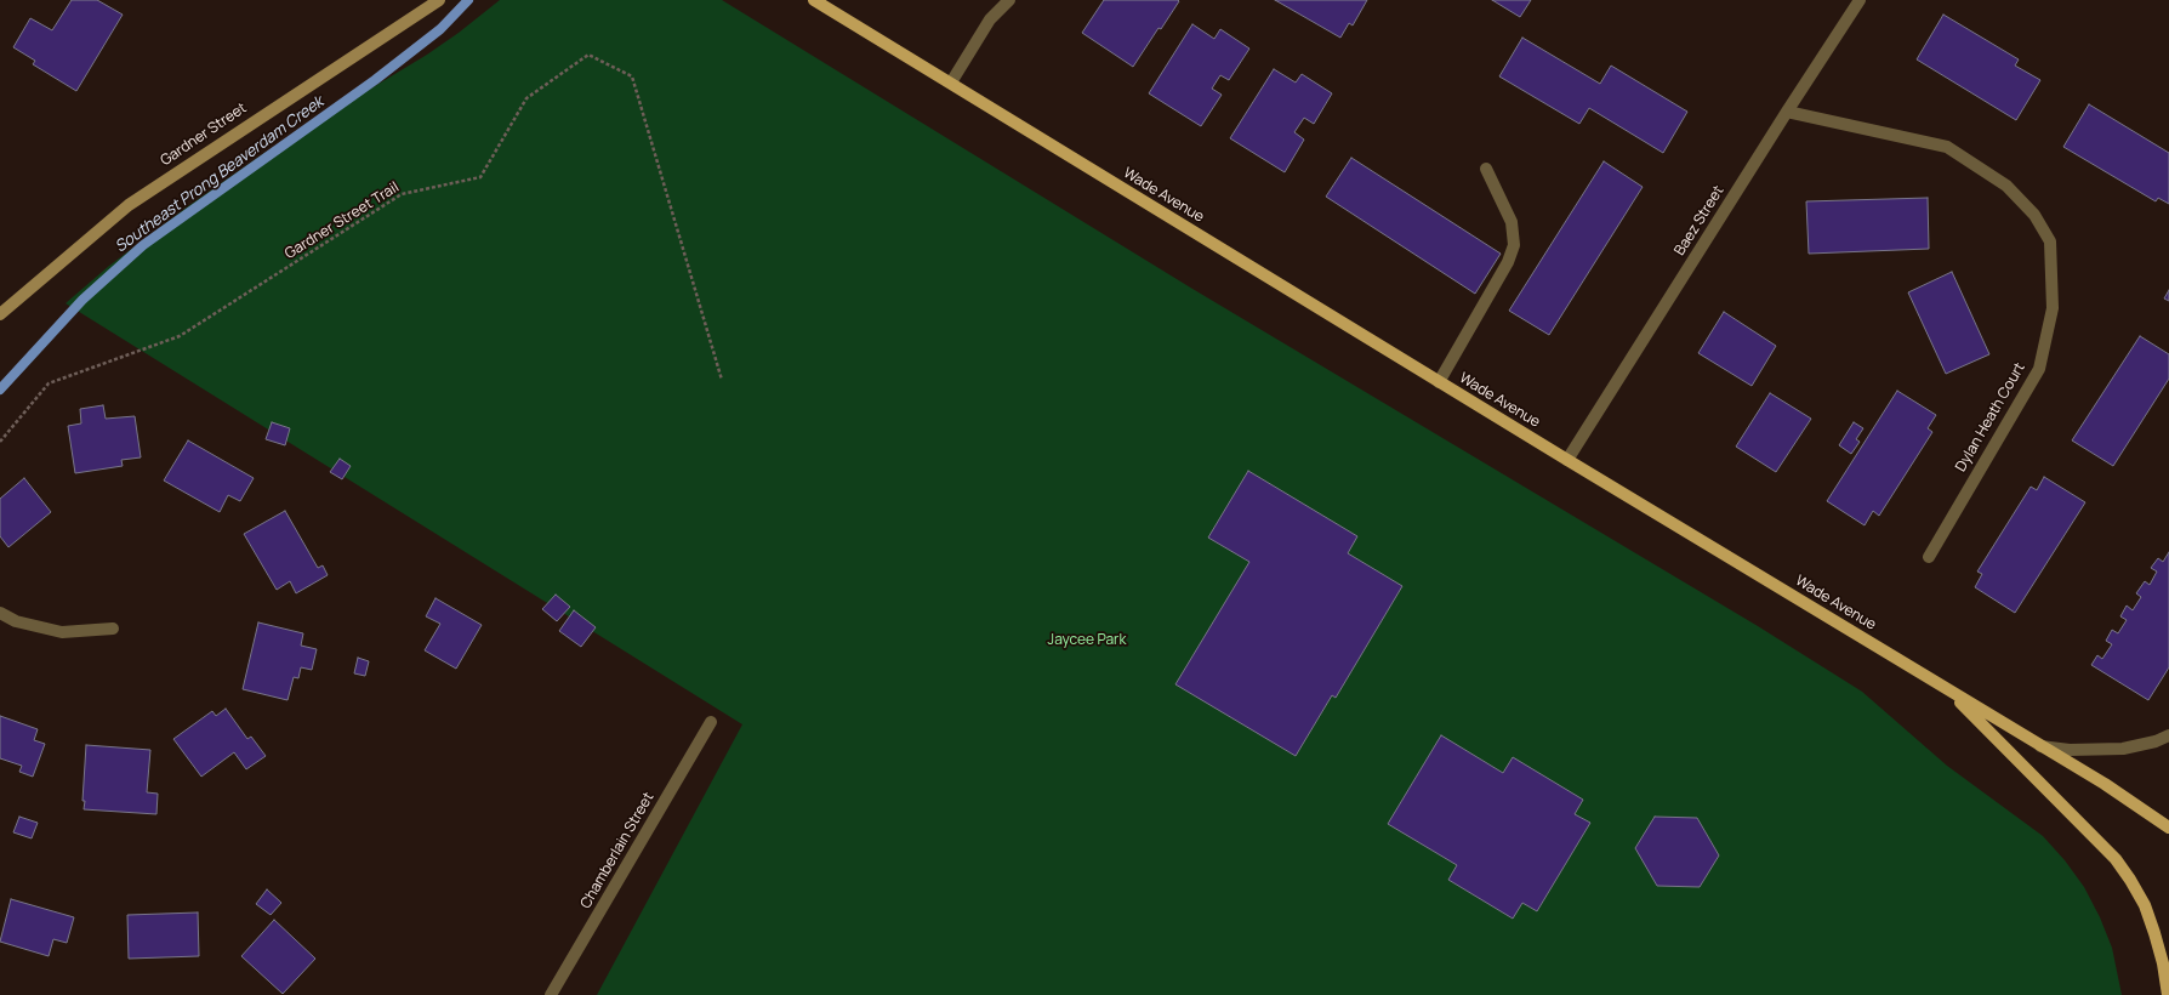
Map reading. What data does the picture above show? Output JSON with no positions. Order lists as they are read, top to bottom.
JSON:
{
  "streets": {
    "main road": ["Wade Avenue"],
    "street": [
      "Gardner Street",
      "Baez Street",
      "Dylan Heath Court",
      "Chamberlain Street"
    ],
    "path": ["Gardner Street Trail"]
  },
  "crossings": [
    ["Wade Avenue", "Baez Street"],
    ["Baez Street", "Dylan Heath Court"]
  ],
  "water": ["Southeast Prong Beaverdam Creek"],
  "parks": ["Jaycee Park"]
}
